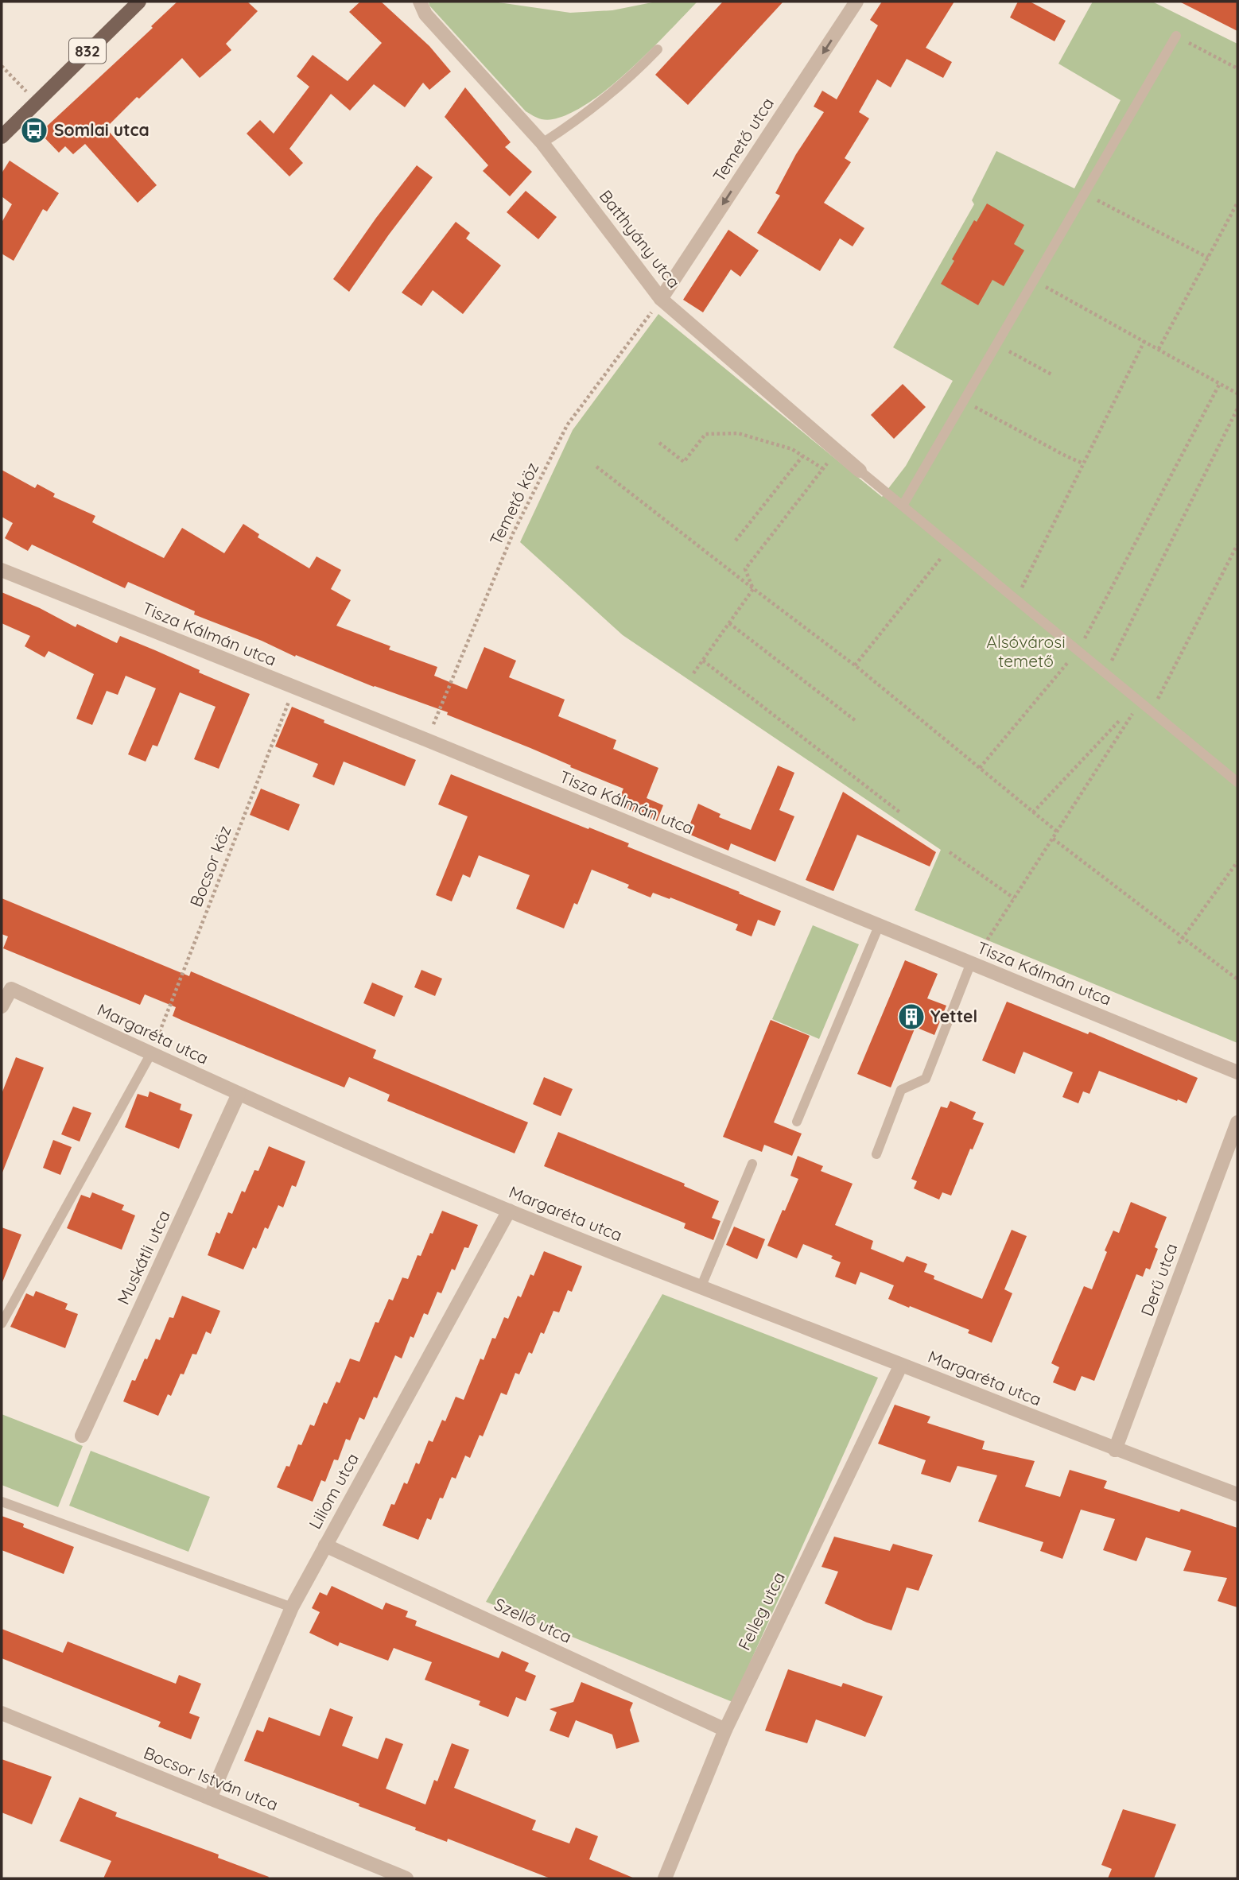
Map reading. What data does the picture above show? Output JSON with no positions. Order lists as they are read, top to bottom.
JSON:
{
  "streets": {
    "main road": ["832"],
    "street": [
      "Temető utca",
      "Batthyány utca",
      "Tisza Kálmán utca",
      "Margaréta utca",
      "Muskátli utca",
      "Derű utca",
      "Liliom utca",
      "Felleg utca",
      "Szellő utca",
      "Bocsor István utca"
    ],
    "path": ["Temető köz", "Bocsor köz"]
  },
  "crossings": [
    ["Temető utca", "Batthyány utca"],
    ["Temető utca", "Temető köz"],
    ["Batthyány utca", "Temető köz"],
    ["Temető köz", "Tisza Kálmán utca"],
    ["Tisza Kálmán utca", "Bocsor köz"],
    ["Bocsor köz", "Margaréta utca"],
    ["Margaréta utca", "Muskátli utca"],
    ["Margaréta utca", "Derű utca"],
    ["Margaréta utca", "Liliom utca"],
    ["Margaréta utca", "Felleg utca"],
    ["Liliom utca", "Szellő utca"],
    ["Liliom utca", "Bocsor István utca"],
    ["Felleg utca", "Szellő utca"]
  ],
  "one_way": ["Temető utca"],
  "parks": ["Alsóvárosi temető"],
  "places": {
    "bus stop": ["Somlai utca"],
    "building": ["Yettel"]
  }
}
